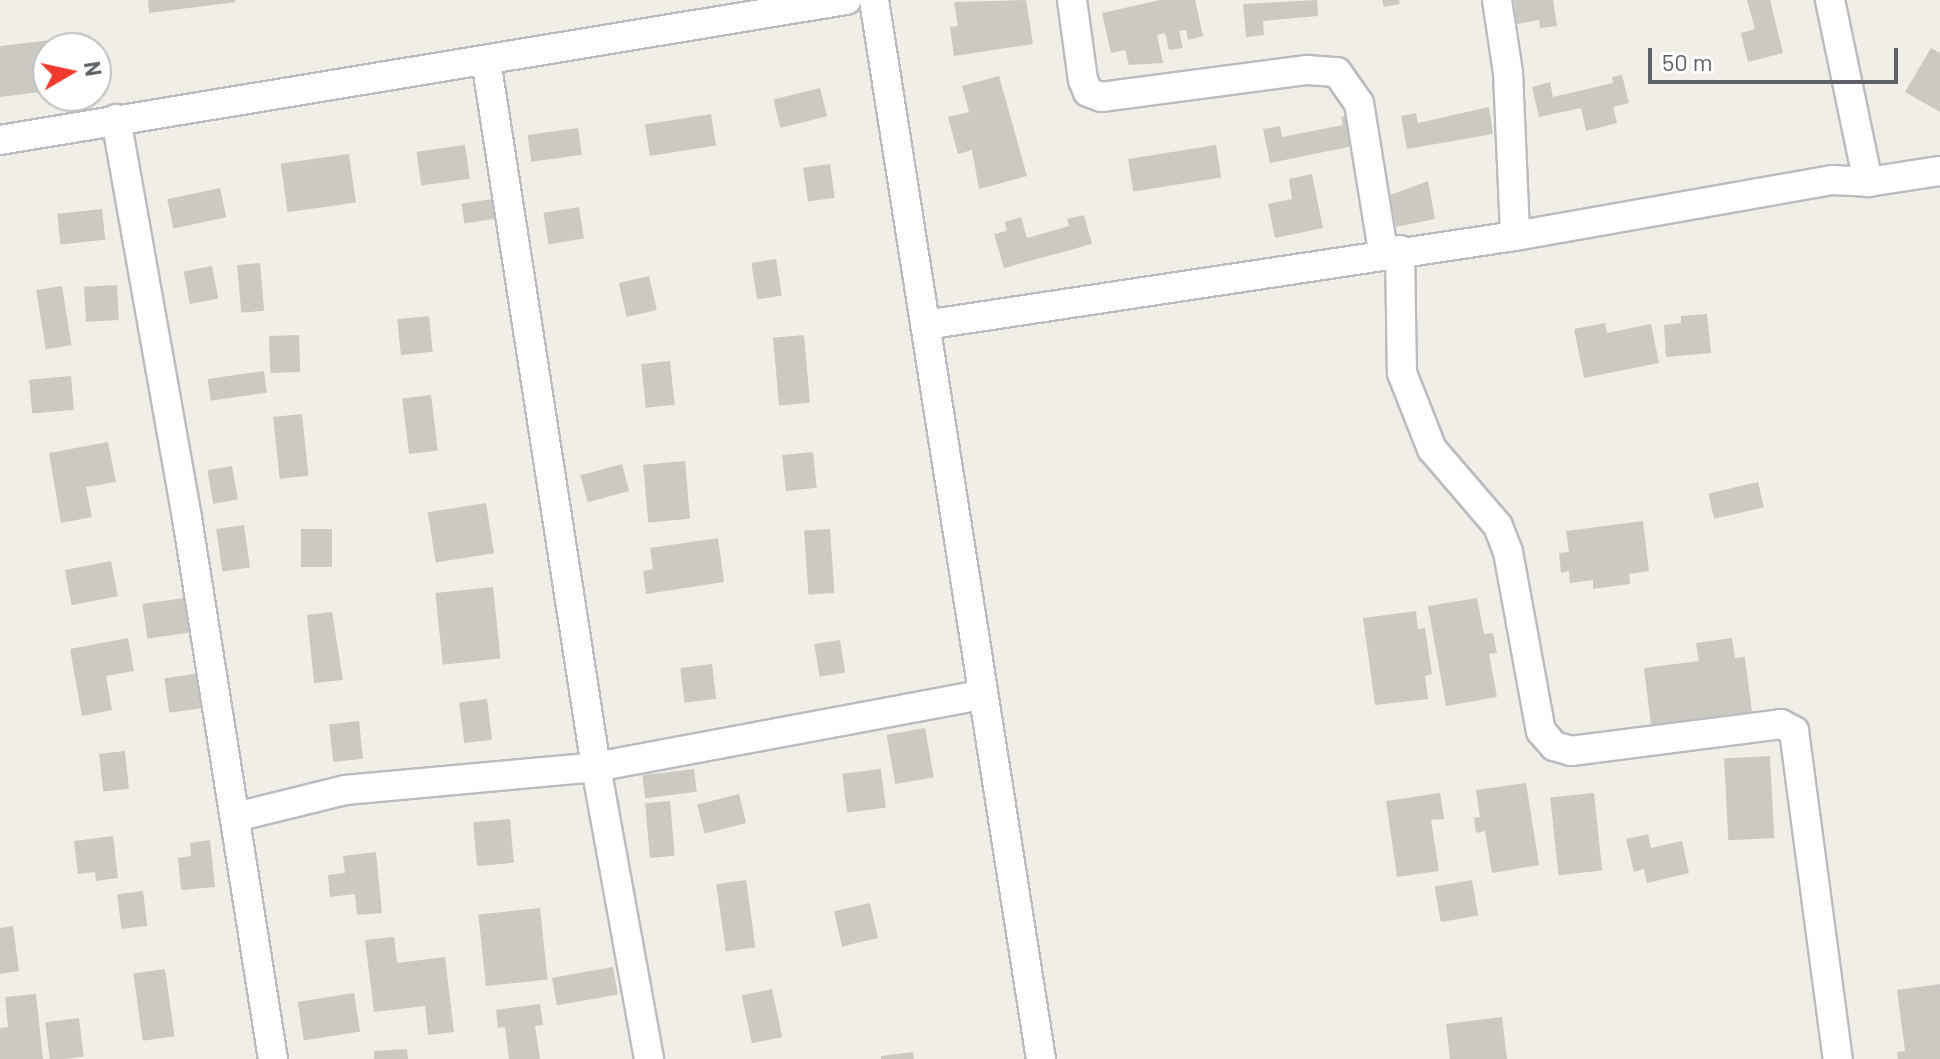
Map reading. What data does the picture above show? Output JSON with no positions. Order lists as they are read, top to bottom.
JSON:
{
  "scale_bar": "50 m",
  "north": "right"
}
